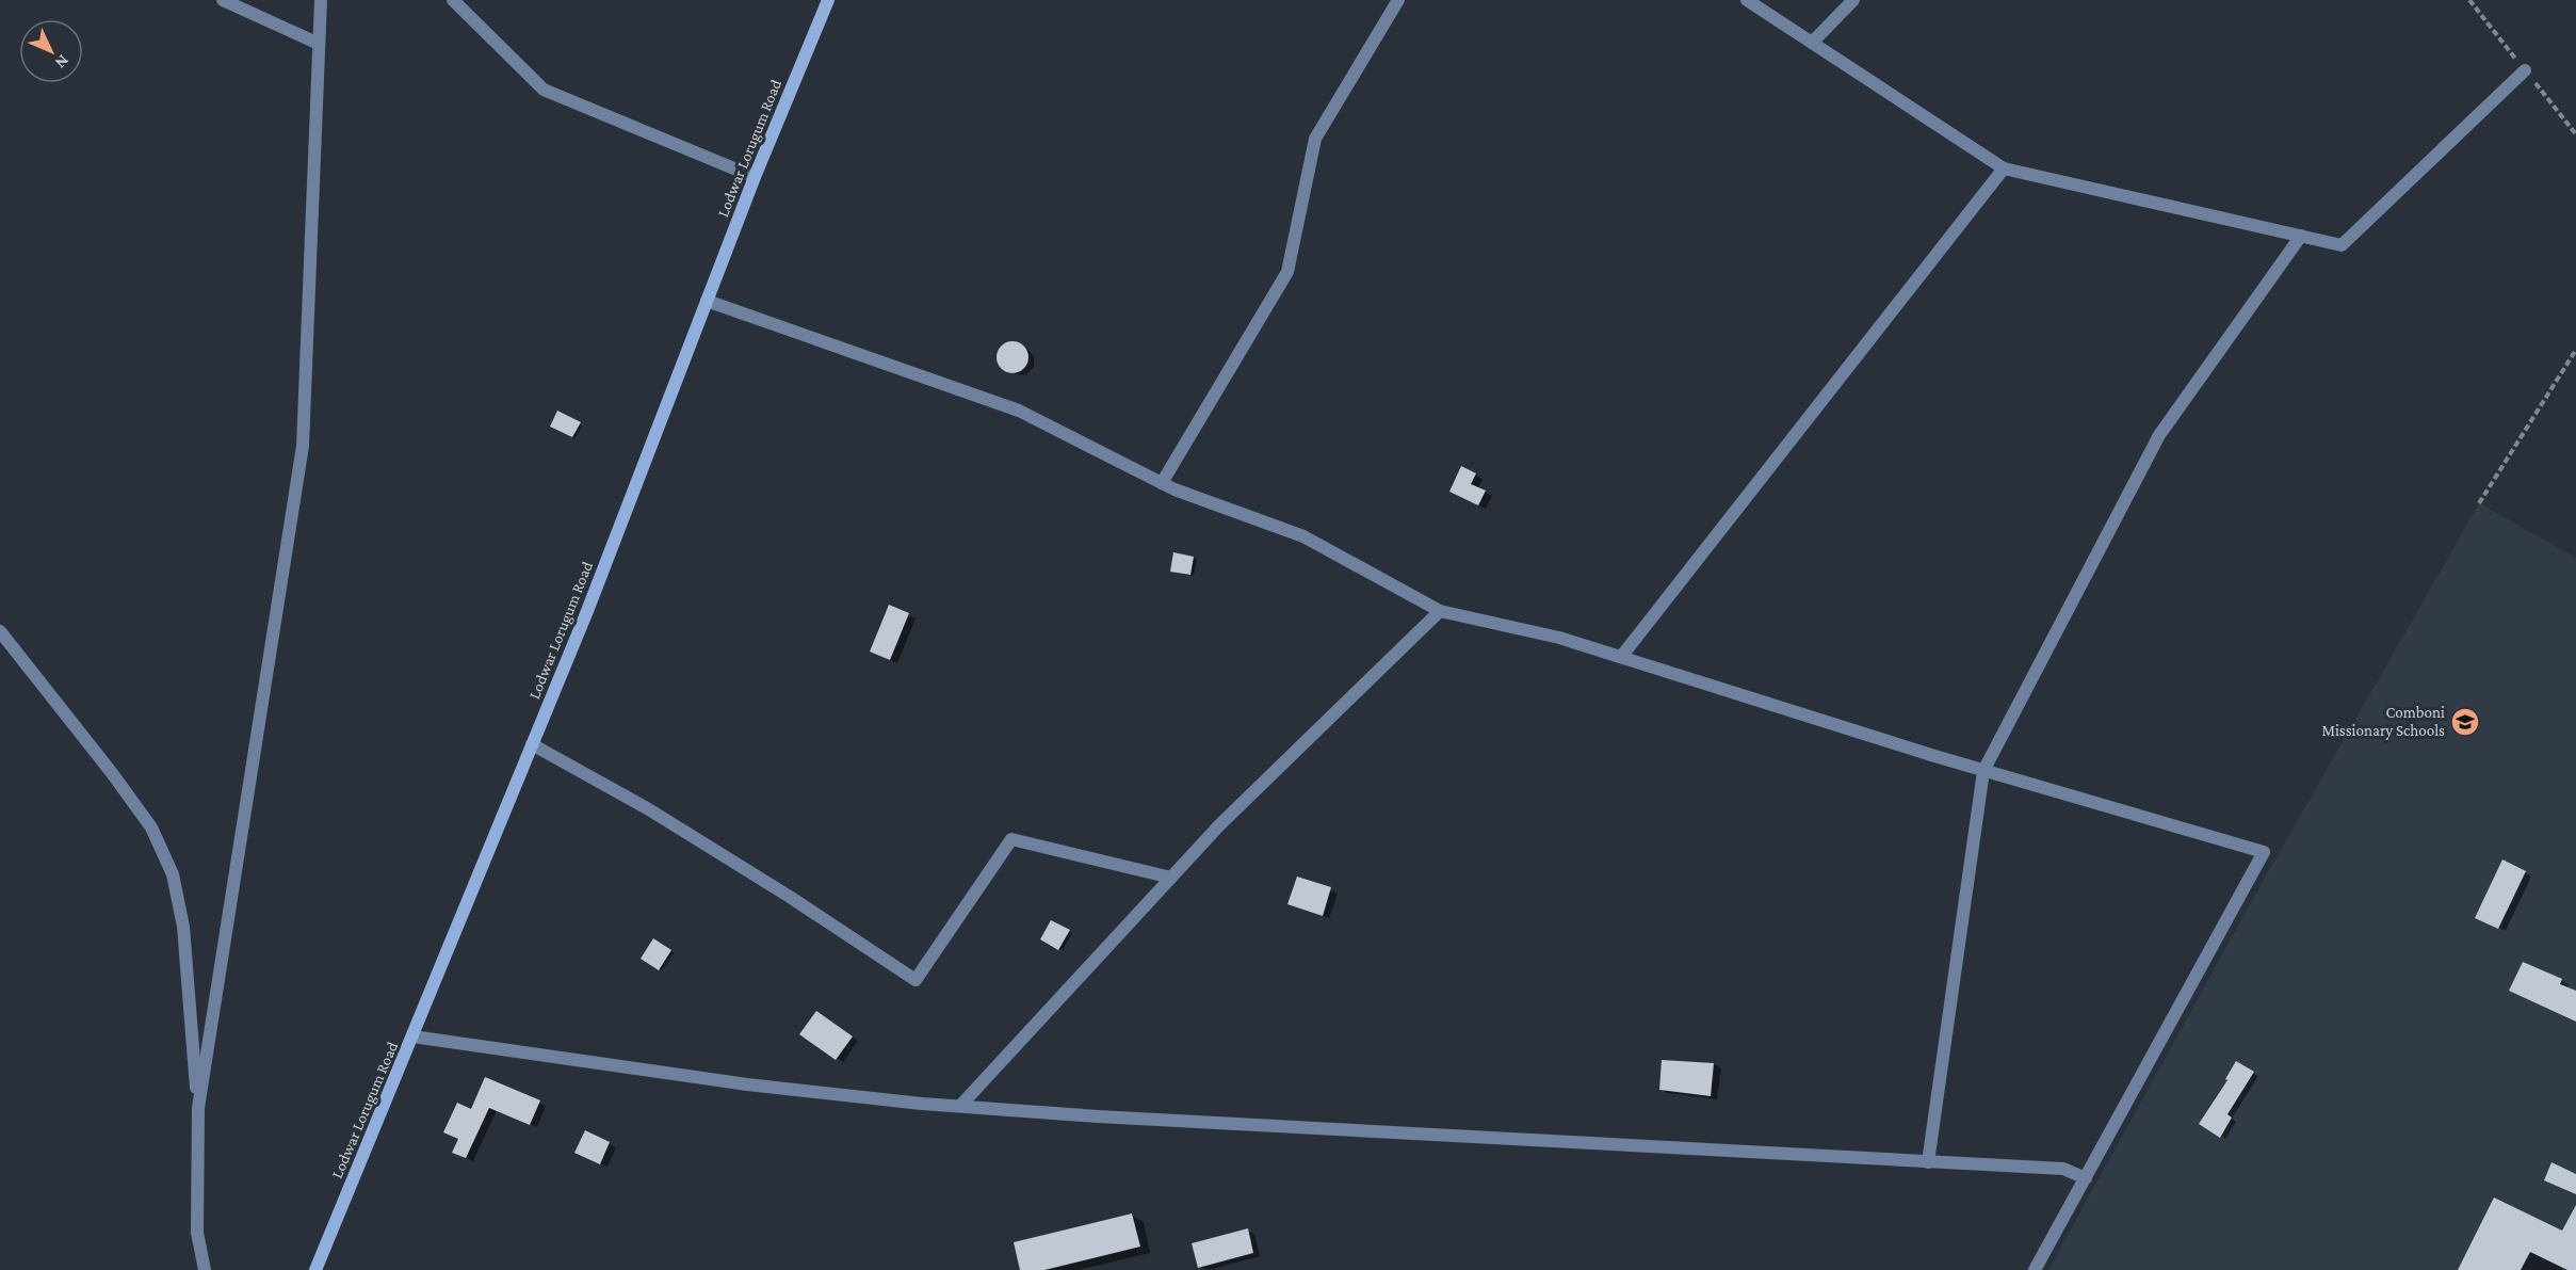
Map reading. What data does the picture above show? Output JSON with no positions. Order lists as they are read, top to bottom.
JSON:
{
  "streets": {
    "main road": ["Lodwar Lorugum Road"]
  },
  "places": {
    "school or university": ["Comboni Missionary Schools"]
  },
  "north": "bottom right"
}
